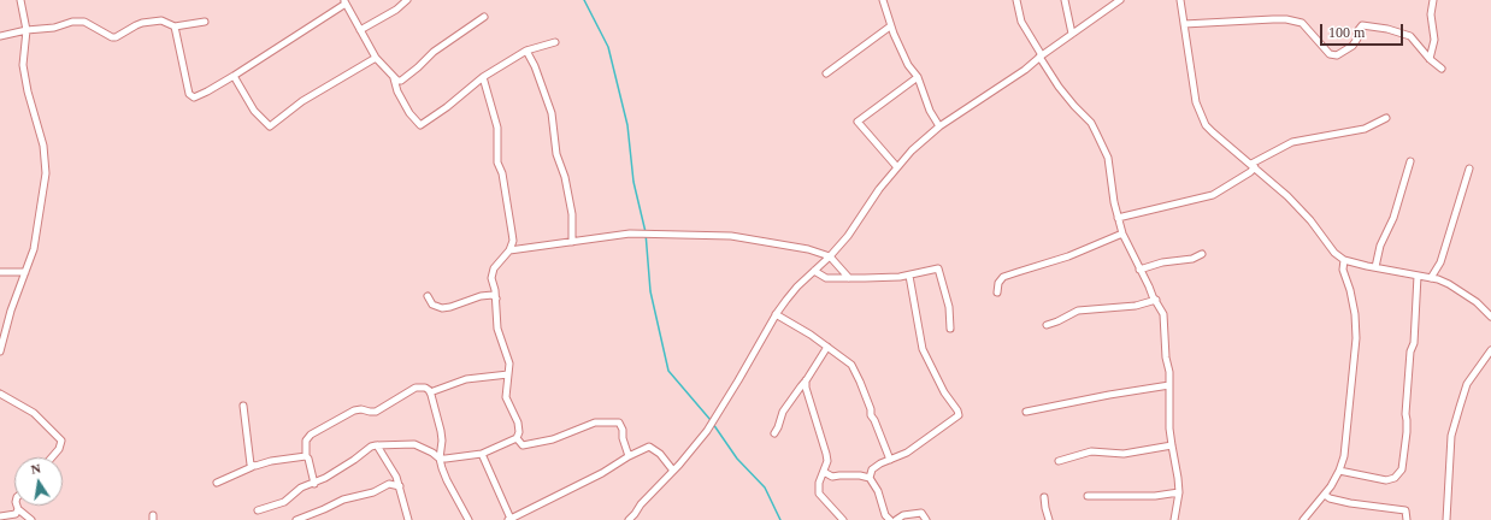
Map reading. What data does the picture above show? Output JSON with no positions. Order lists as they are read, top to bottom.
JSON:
{
  "scale_bar": "100 m",
  "north": "top"
}
